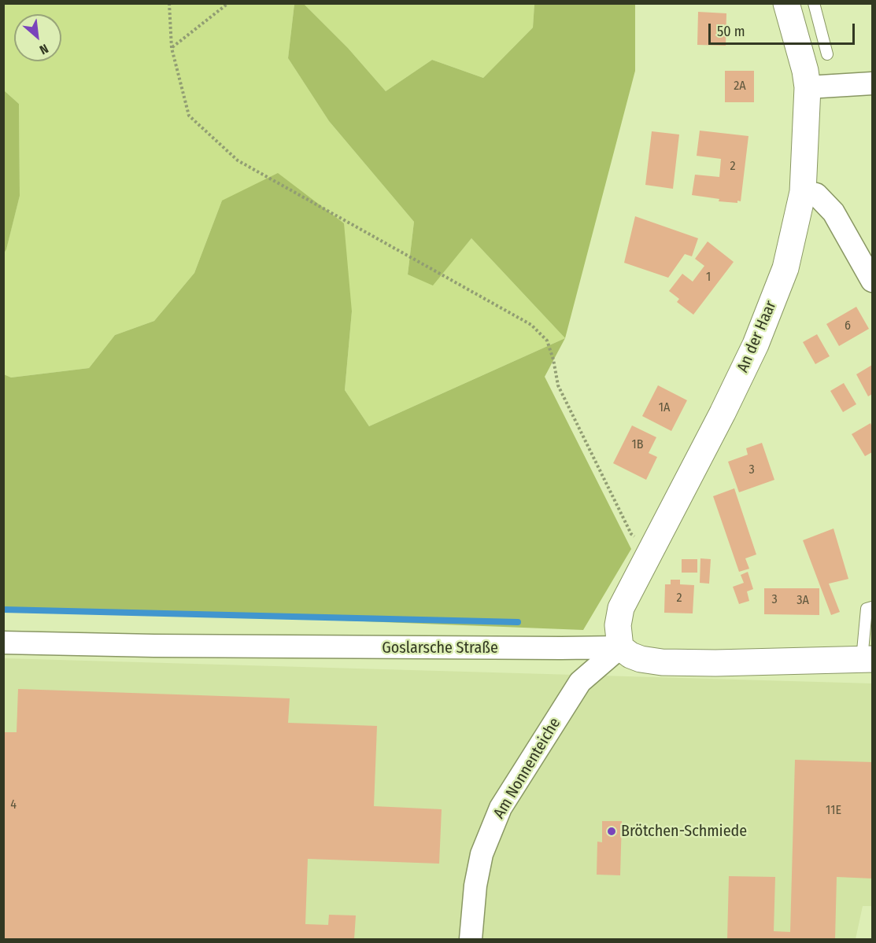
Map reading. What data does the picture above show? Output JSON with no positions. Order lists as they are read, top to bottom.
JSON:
{
  "streets": {
    "street": ["An der Haar", "Goslarsche Straße", "Am Nonnenteiche"]
  },
  "crossings": [
    ["An der Haar", "Goslarsche Straße"],
    ["An der Haar", "Am Nonnenteiche"],
    ["Goslarsche Straße", "Am Nonnenteiche"]
  ],
  "places": ["Brötchen-Schmiede"],
  "house_numbers": [
    "2A",
    "2",
    "1",
    "6",
    "1A",
    "1B",
    "3",
    "2",
    "3",
    "3A",
    "4",
    "11E"
  ],
  "scale_bar": "50 m",
  "north": "bottom right"
}
